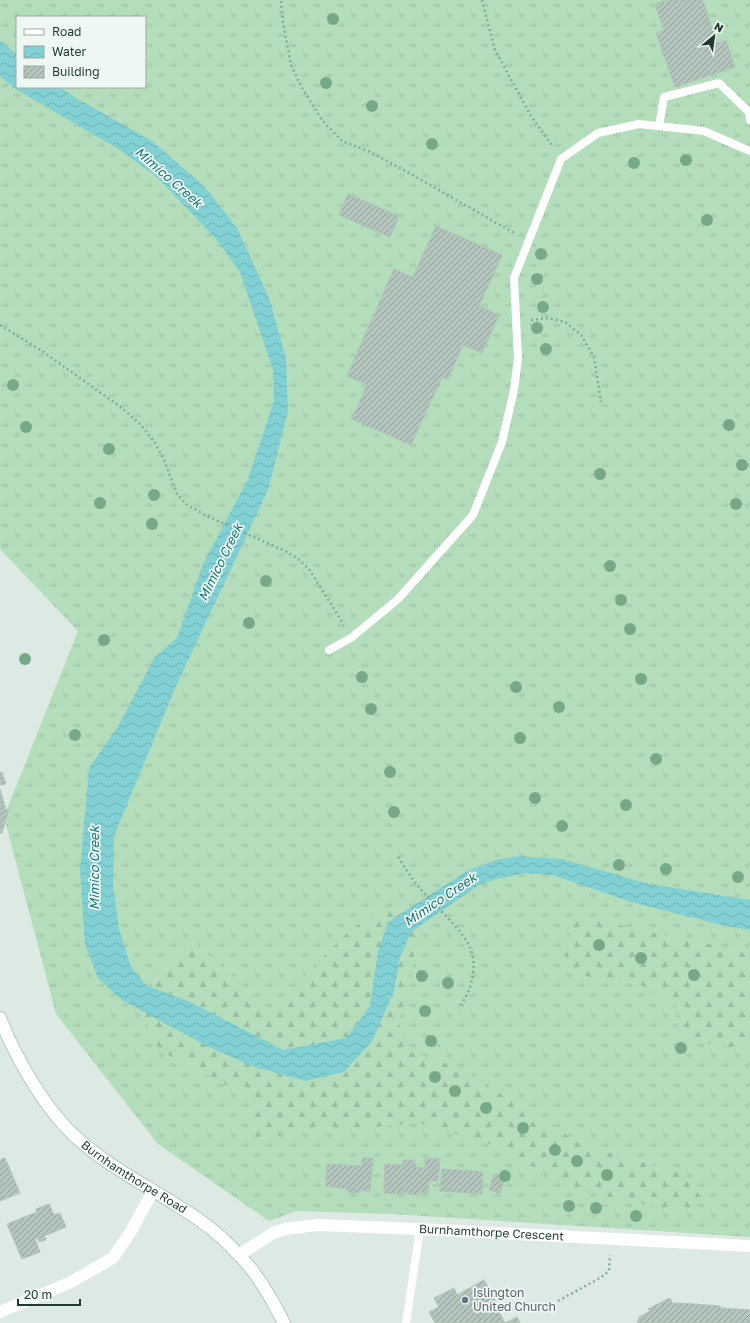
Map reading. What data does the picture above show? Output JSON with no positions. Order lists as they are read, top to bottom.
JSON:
{
  "streets": {
    "street": ["Burnhamthorpe Road", "Burnhamthorpe Crescent"]
  },
  "crossings": [
    ["Burnhamthorpe Road", "Burnhamthorpe Crescent"]
  ],
  "water": ["Mimico Creek"],
  "places": ["Islington United Church"],
  "legend": ["Road", "Water", "Building"],
  "scale_bar": "20 m",
  "north": "top right"
}
